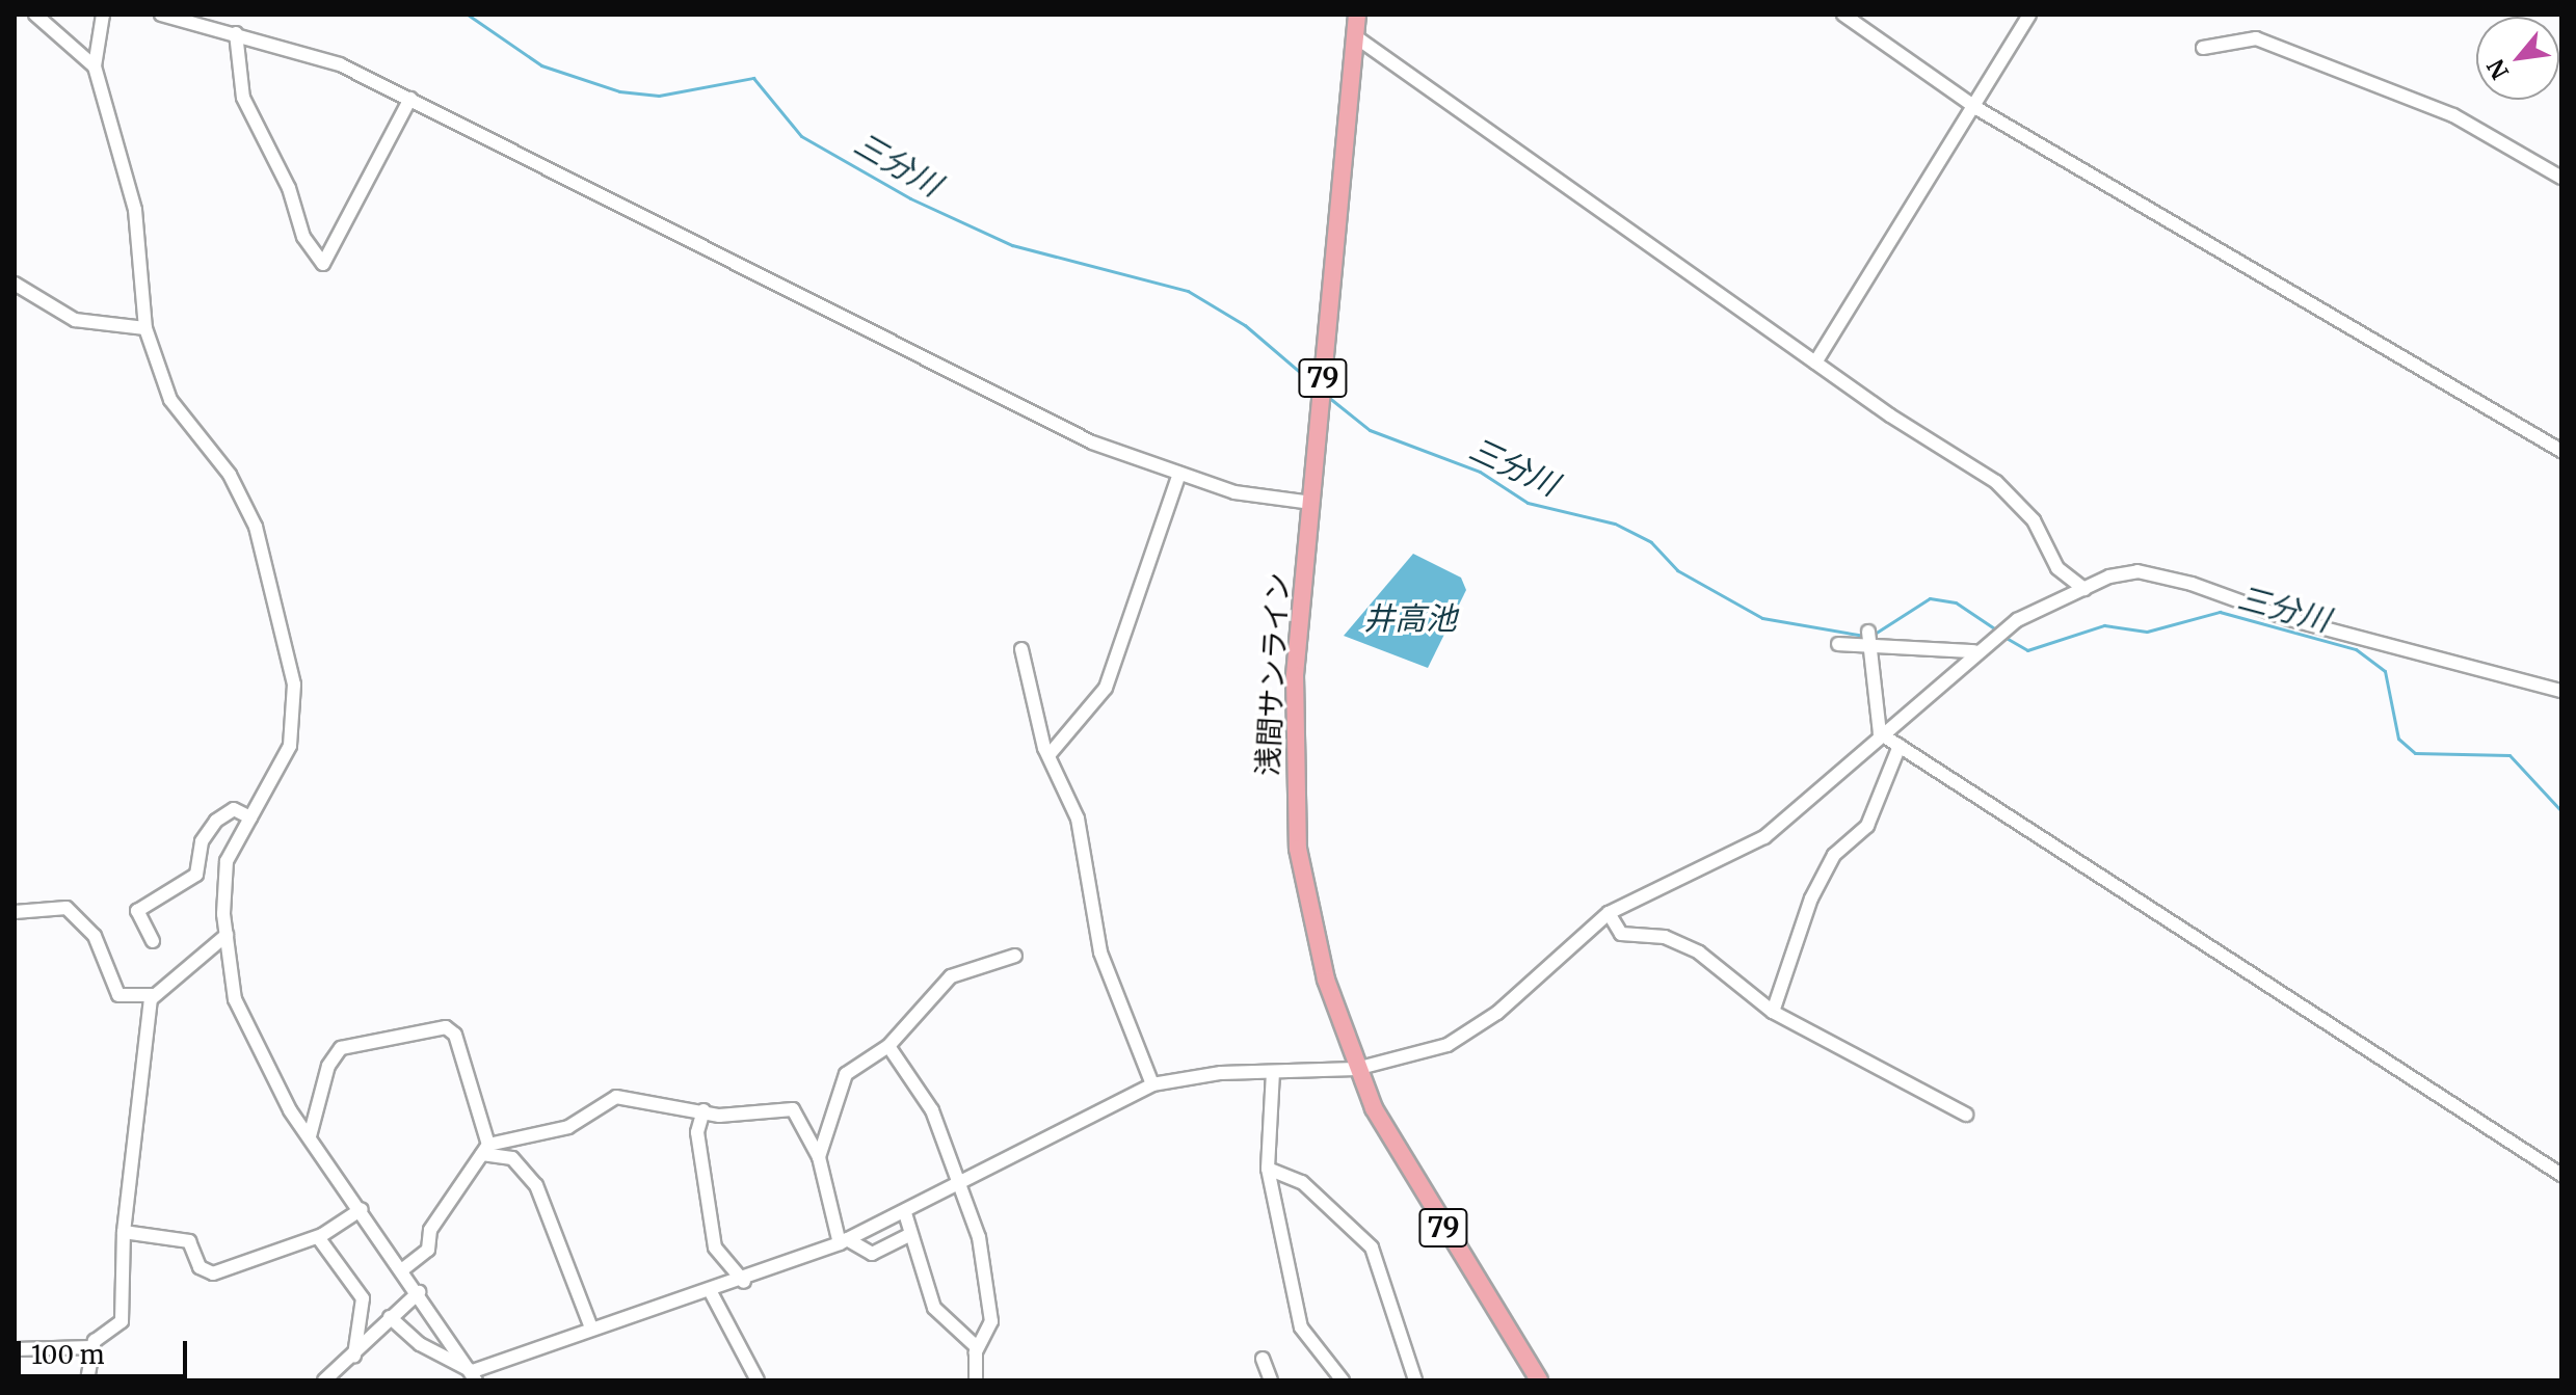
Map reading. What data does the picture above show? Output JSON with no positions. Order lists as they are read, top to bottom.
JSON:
{
  "streets": {
    "main road": ["79", "浅間サンライン"]
  },
  "water": ["三分川", "井高池"],
  "scale_bar": "100 m",
  "north": "bottom left"
}
